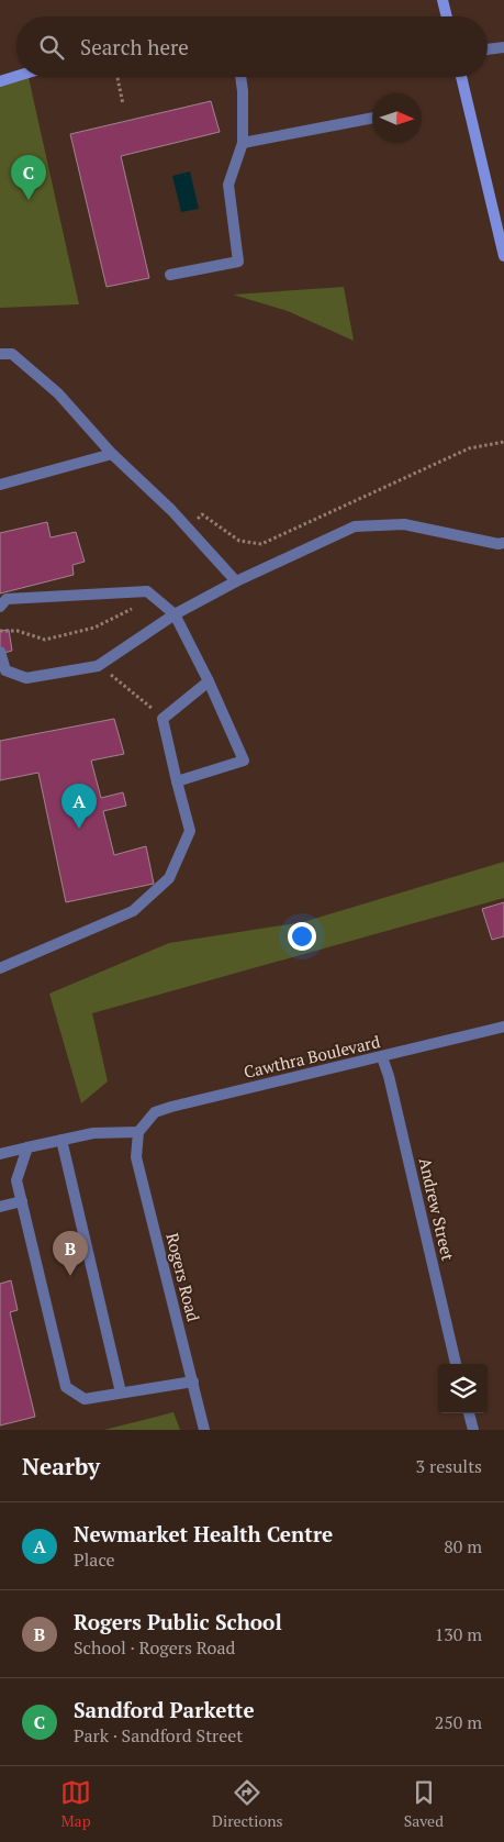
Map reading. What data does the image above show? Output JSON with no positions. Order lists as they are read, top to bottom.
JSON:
{
  "streets": {
    "street": ["Cawthra Boulevard", "Andrew Street", "Rogers Road"]
  },
  "crossings": [
    ["Cawthra Boulevard", "Andrew Street"],
    ["Cawthra Boulevard", "Rogers Road"]
  ],
  "north": "right",
  "page": {
    "search": "Search here",
    "pins": ["C", "A", "B"],
    "heading": ["Nearby", "3 results"],
    "list": [
      {
        "mark": "A",
        "name": "Newmarket Health Centre",
        "note": "Place",
        "value": "80 m"
      },
      {
        "mark": "B",
        "name": "Rogers Public School",
        "note": "School · Rogers Road",
        "value": "130 m"
      },
      {
        "mark": "C",
        "name": "Sandford Parkette",
        "note": "Park · Sandford Street",
        "value": "250 m"
      }
    ],
    "nav": ["Map", "Directions", "Saved"]
  }
}
